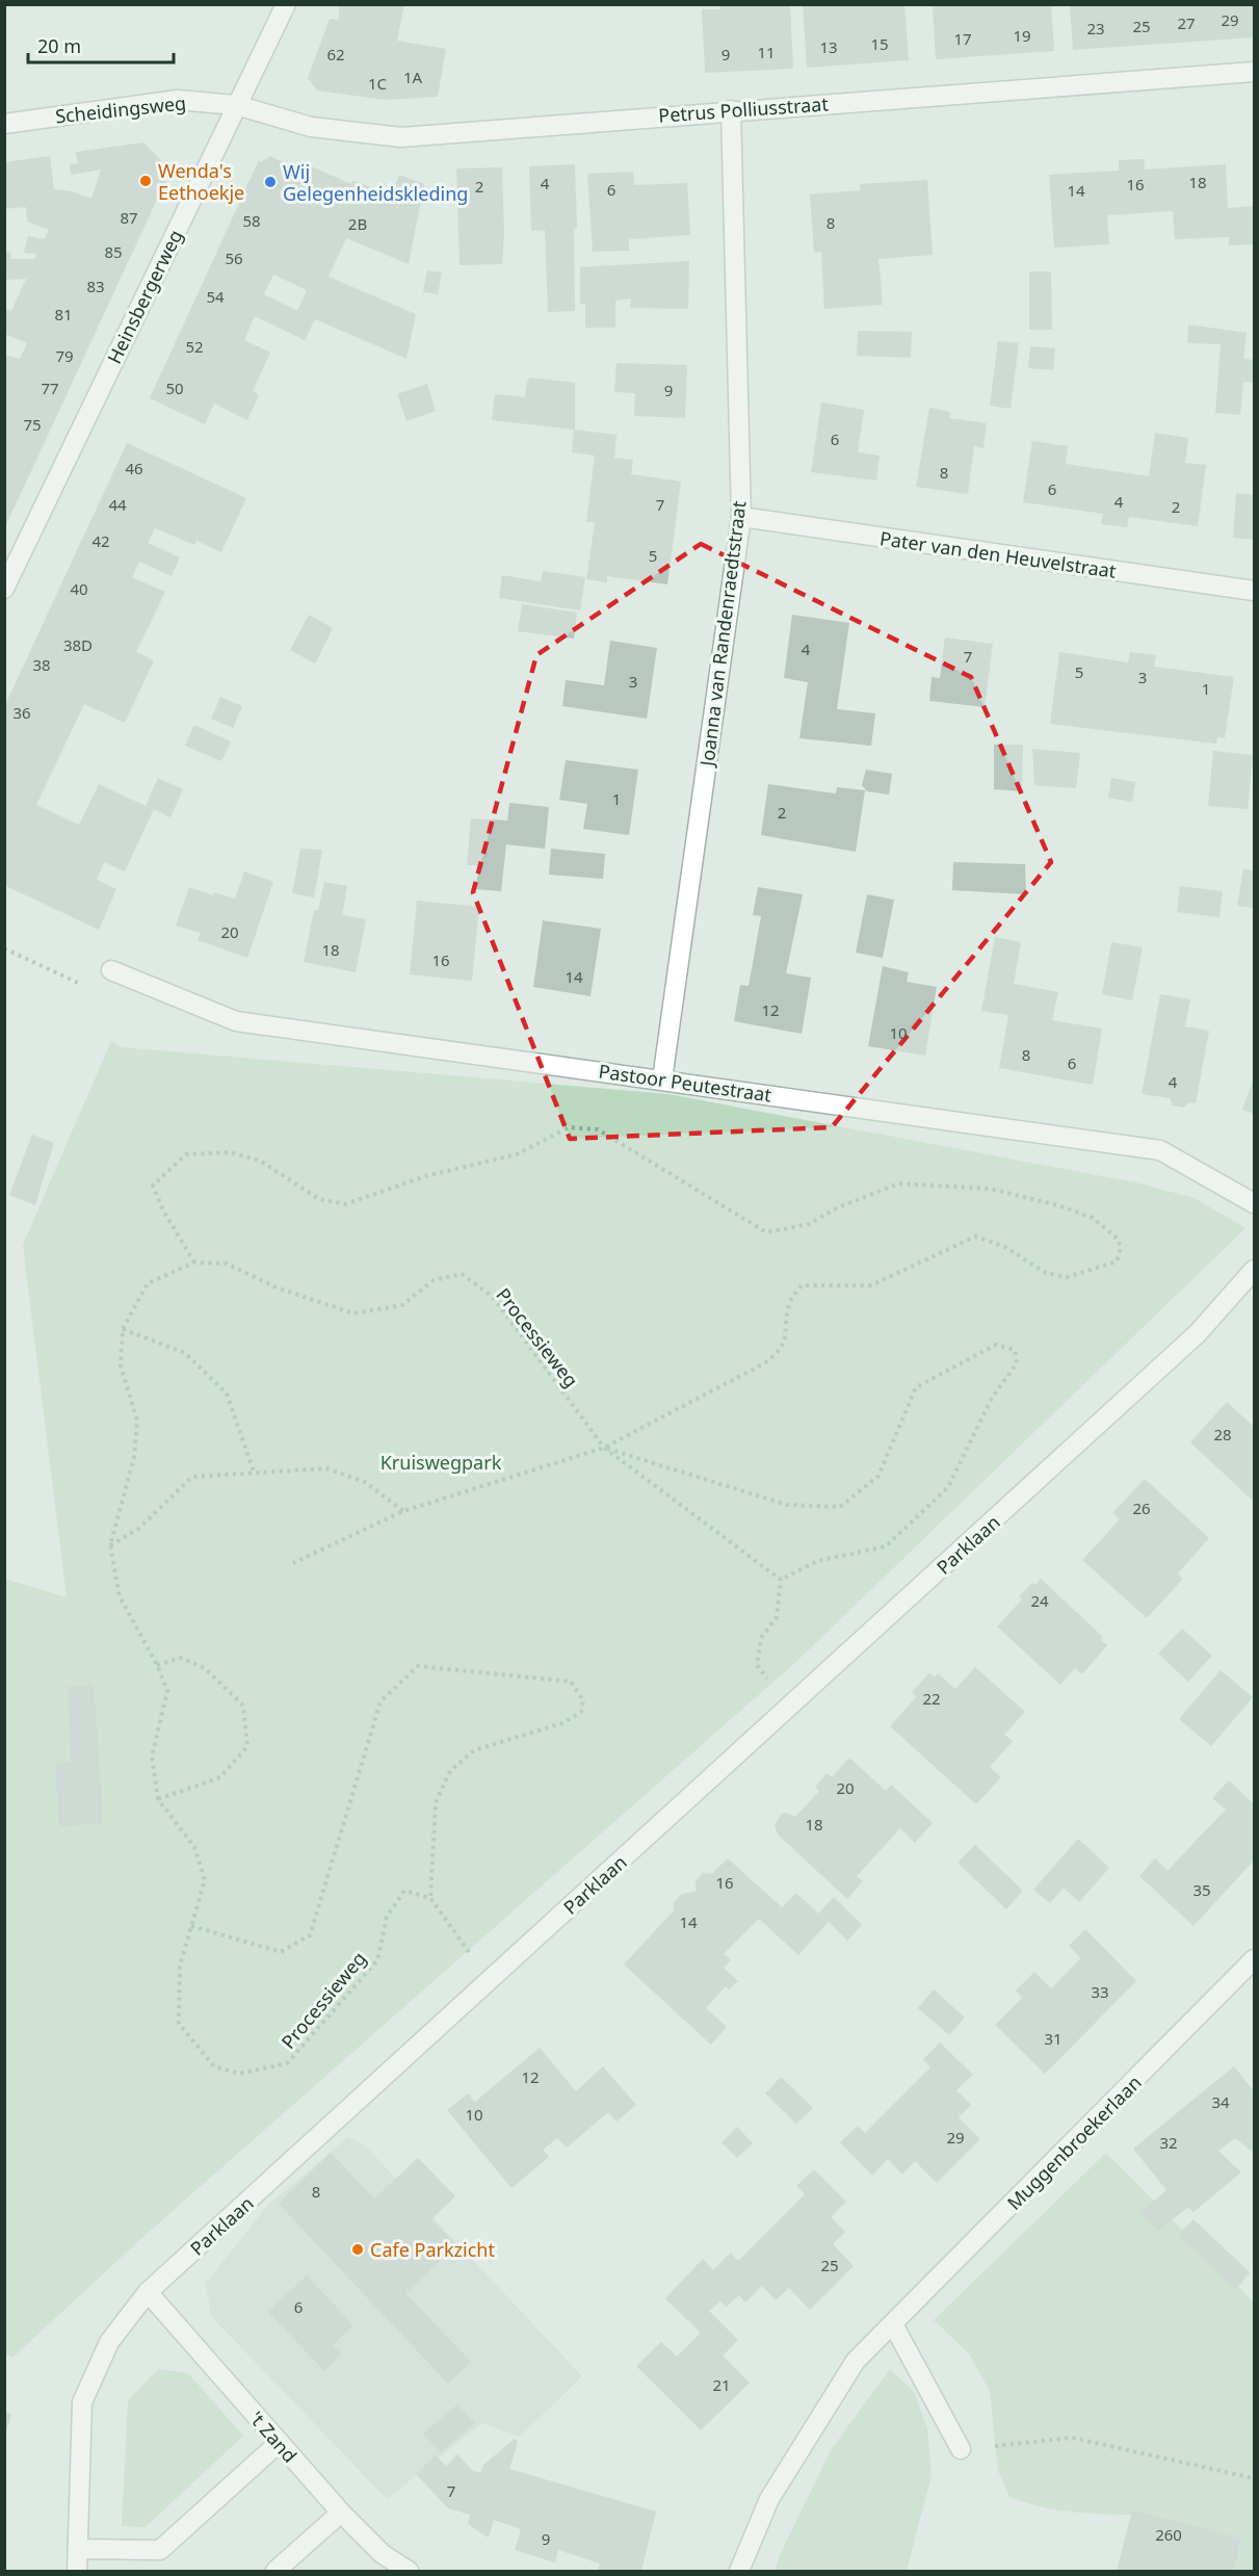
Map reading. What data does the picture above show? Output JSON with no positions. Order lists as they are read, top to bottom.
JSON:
{
  "streets": {
    "street": [
      "Scheidingsweg",
      "Petrus Polliusstraat",
      "Heinsbergerweg",
      "Pater van den Heuvelstraat",
      "Joanna van Randenraedtstraat",
      "Pastoor Peutestraat",
      "Parklaan",
      "Muggenbroekerlaan",
      "'t Zand"
    ],
    "path": ["Processieweg"]
  },
  "crossings": [
    ["Scheidingsweg", "Petrus Polliusstraat"],
    ["Scheidingsweg", "Heinsbergerweg"],
    ["Petrus Polliusstraat", "Heinsbergerweg"],
    ["Petrus Polliusstraat", "Joanna van Randenraedtstraat"],
    ["Pater van den Heuvelstraat", "Joanna van Randenraedtstraat"],
    ["Joanna van Randenraedtstraat", "Pastoor Peutestraat"],
    ["Parklaan", "'t Zand"]
  ],
  "parks": ["Kruiswegpark"],
  "places": ["Wenda's Eethoekje", "Wij Gelegenheidskleding", "Cafe Parkzicht"],
  "house_numbers": [
    "29",
    "27",
    "25",
    "23",
    "19",
    "17",
    "15",
    "13",
    "11",
    "62",
    "9",
    "1A",
    "1C",
    "18",
    "4",
    "16",
    "2",
    "6",
    "14",
    "87",
    "58",
    "8",
    "2B",
    "85",
    "56",
    "83",
    "54",
    "81",
    "52",
    "79",
    "77",
    "50",
    "9",
    "75",
    "6",
    "46",
    "8",
    "6",
    "4",
    "44",
    "7",
    "2",
    "42",
    "5",
    "40",
    "38D",
    "4",
    "7",
    "38",
    "5",
    "3",
    "3",
    "1",
    "36",
    "1",
    "2",
    "20",
    "18",
    "16",
    "14",
    "12",
    "10",
    "8",
    "6",
    "4",
    "28",
    "26",
    "24",
    "22",
    "20",
    "18",
    "16",
    "35",
    "14",
    "33",
    "31",
    "12",
    "34",
    "10",
    "29",
    "32",
    "8",
    "25",
    "6",
    "21",
    "7",
    "260",
    "9"
  ],
  "scale_bar": "20 m"
}
